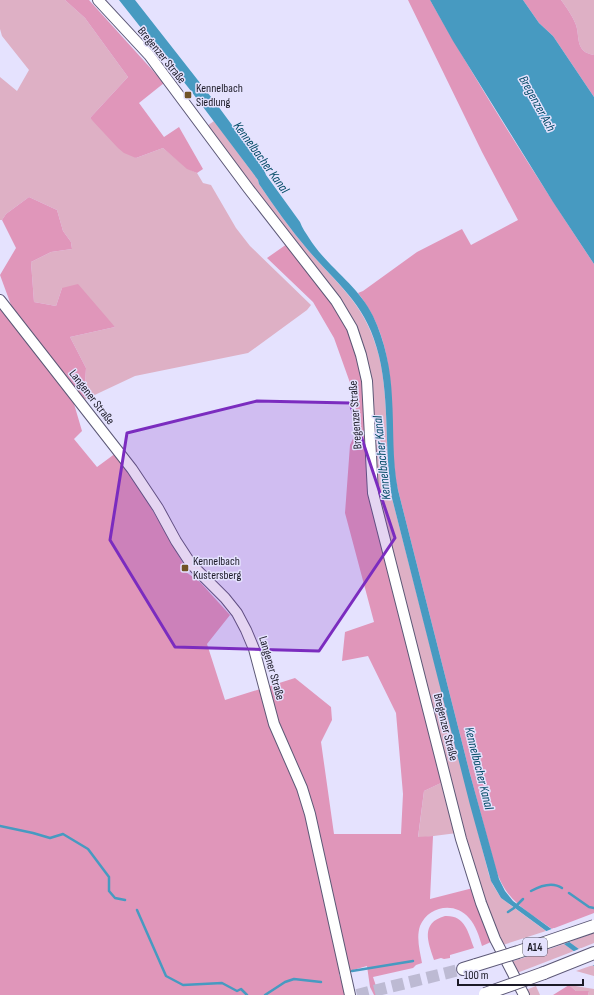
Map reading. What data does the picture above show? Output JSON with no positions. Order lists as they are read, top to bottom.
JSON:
{
  "streets": {
    "highway": ["A14"],
    "main road": ["Bregenzer Straße", "Langener Straße"]
  },
  "water": ["Bregenzer Ach", "Kennelbacher Kanal"],
  "places": {
    "transit": ["Kennelbach Siedlung", "Kennelbach Kustersberg"]
  },
  "scale_bar": "100 m"
}
